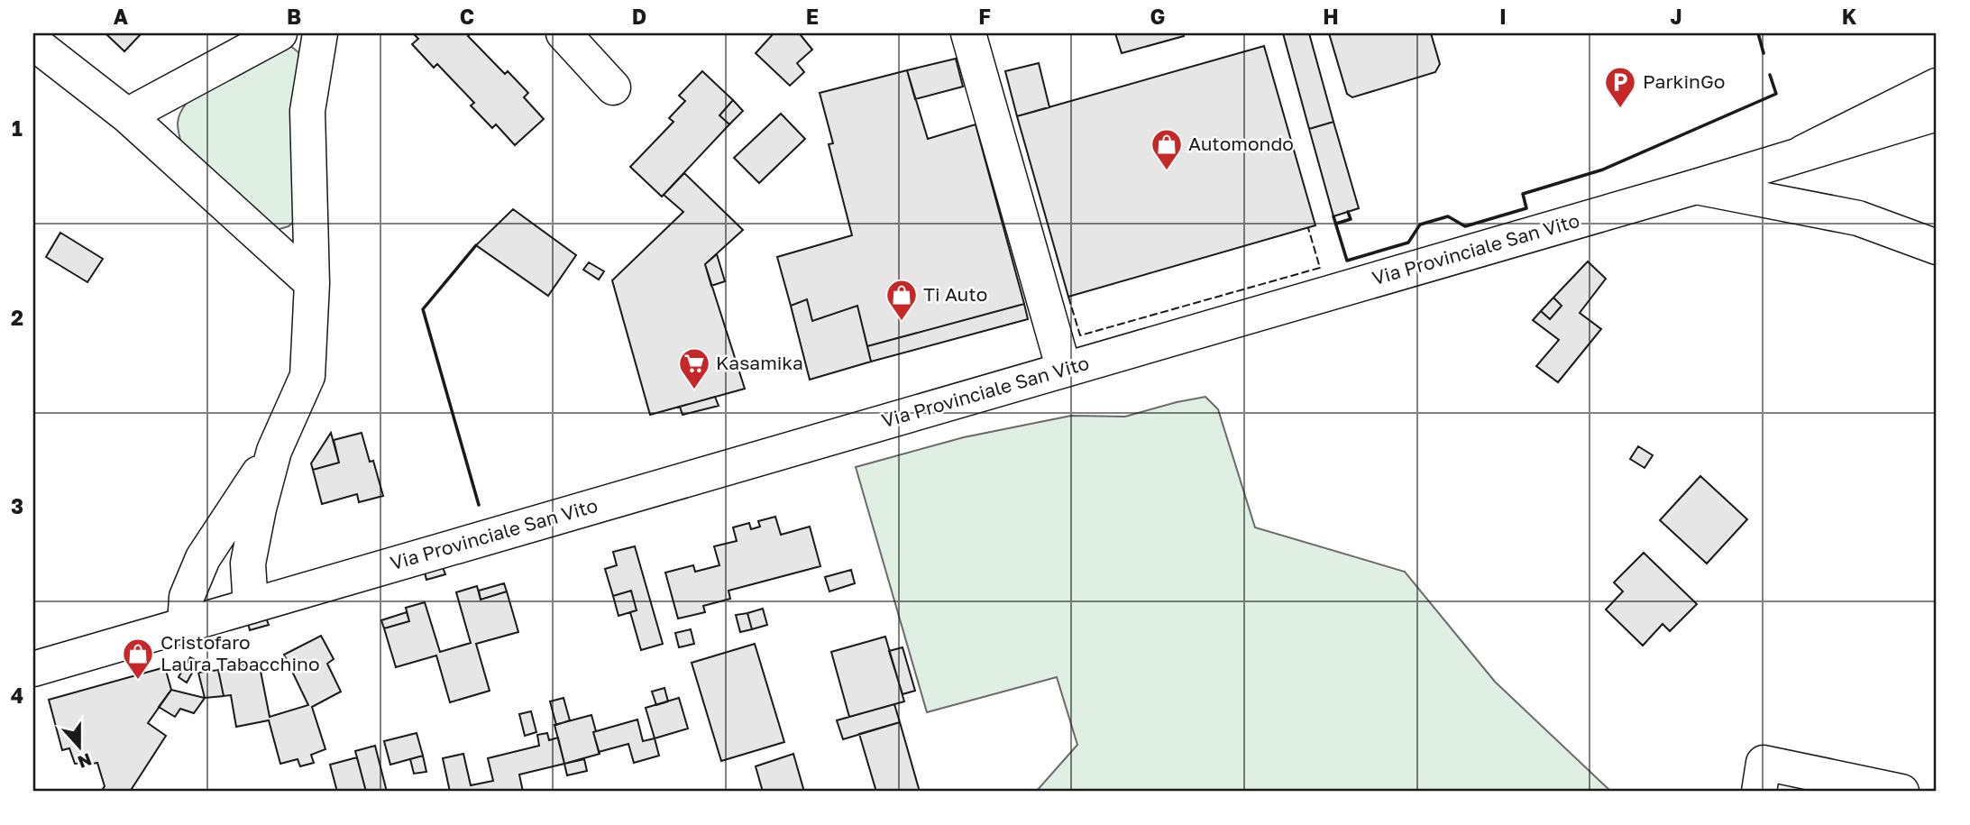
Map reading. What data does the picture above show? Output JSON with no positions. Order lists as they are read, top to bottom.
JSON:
{
  "streets": {
    "main road": ["Via Provinciale San Vito"]
  },
  "places": {
    "parking": ["ParkinGo"],
    "shop": ["Automondo", "Ti Auto", "Cristofaro Laura Tabacchino"],
    "supermarket": ["Kasamika"]
  },
  "north": "bottom",
  "grid": {
    "columns": [
      "A",
      "B",
      "C",
      "D",
      "E",
      "F",
      "G",
      "H",
      "I",
      "J",
      "K"
    ],
    "rows": [
      "1",
      "2",
      "3",
      "4"
    ]
  }
}
